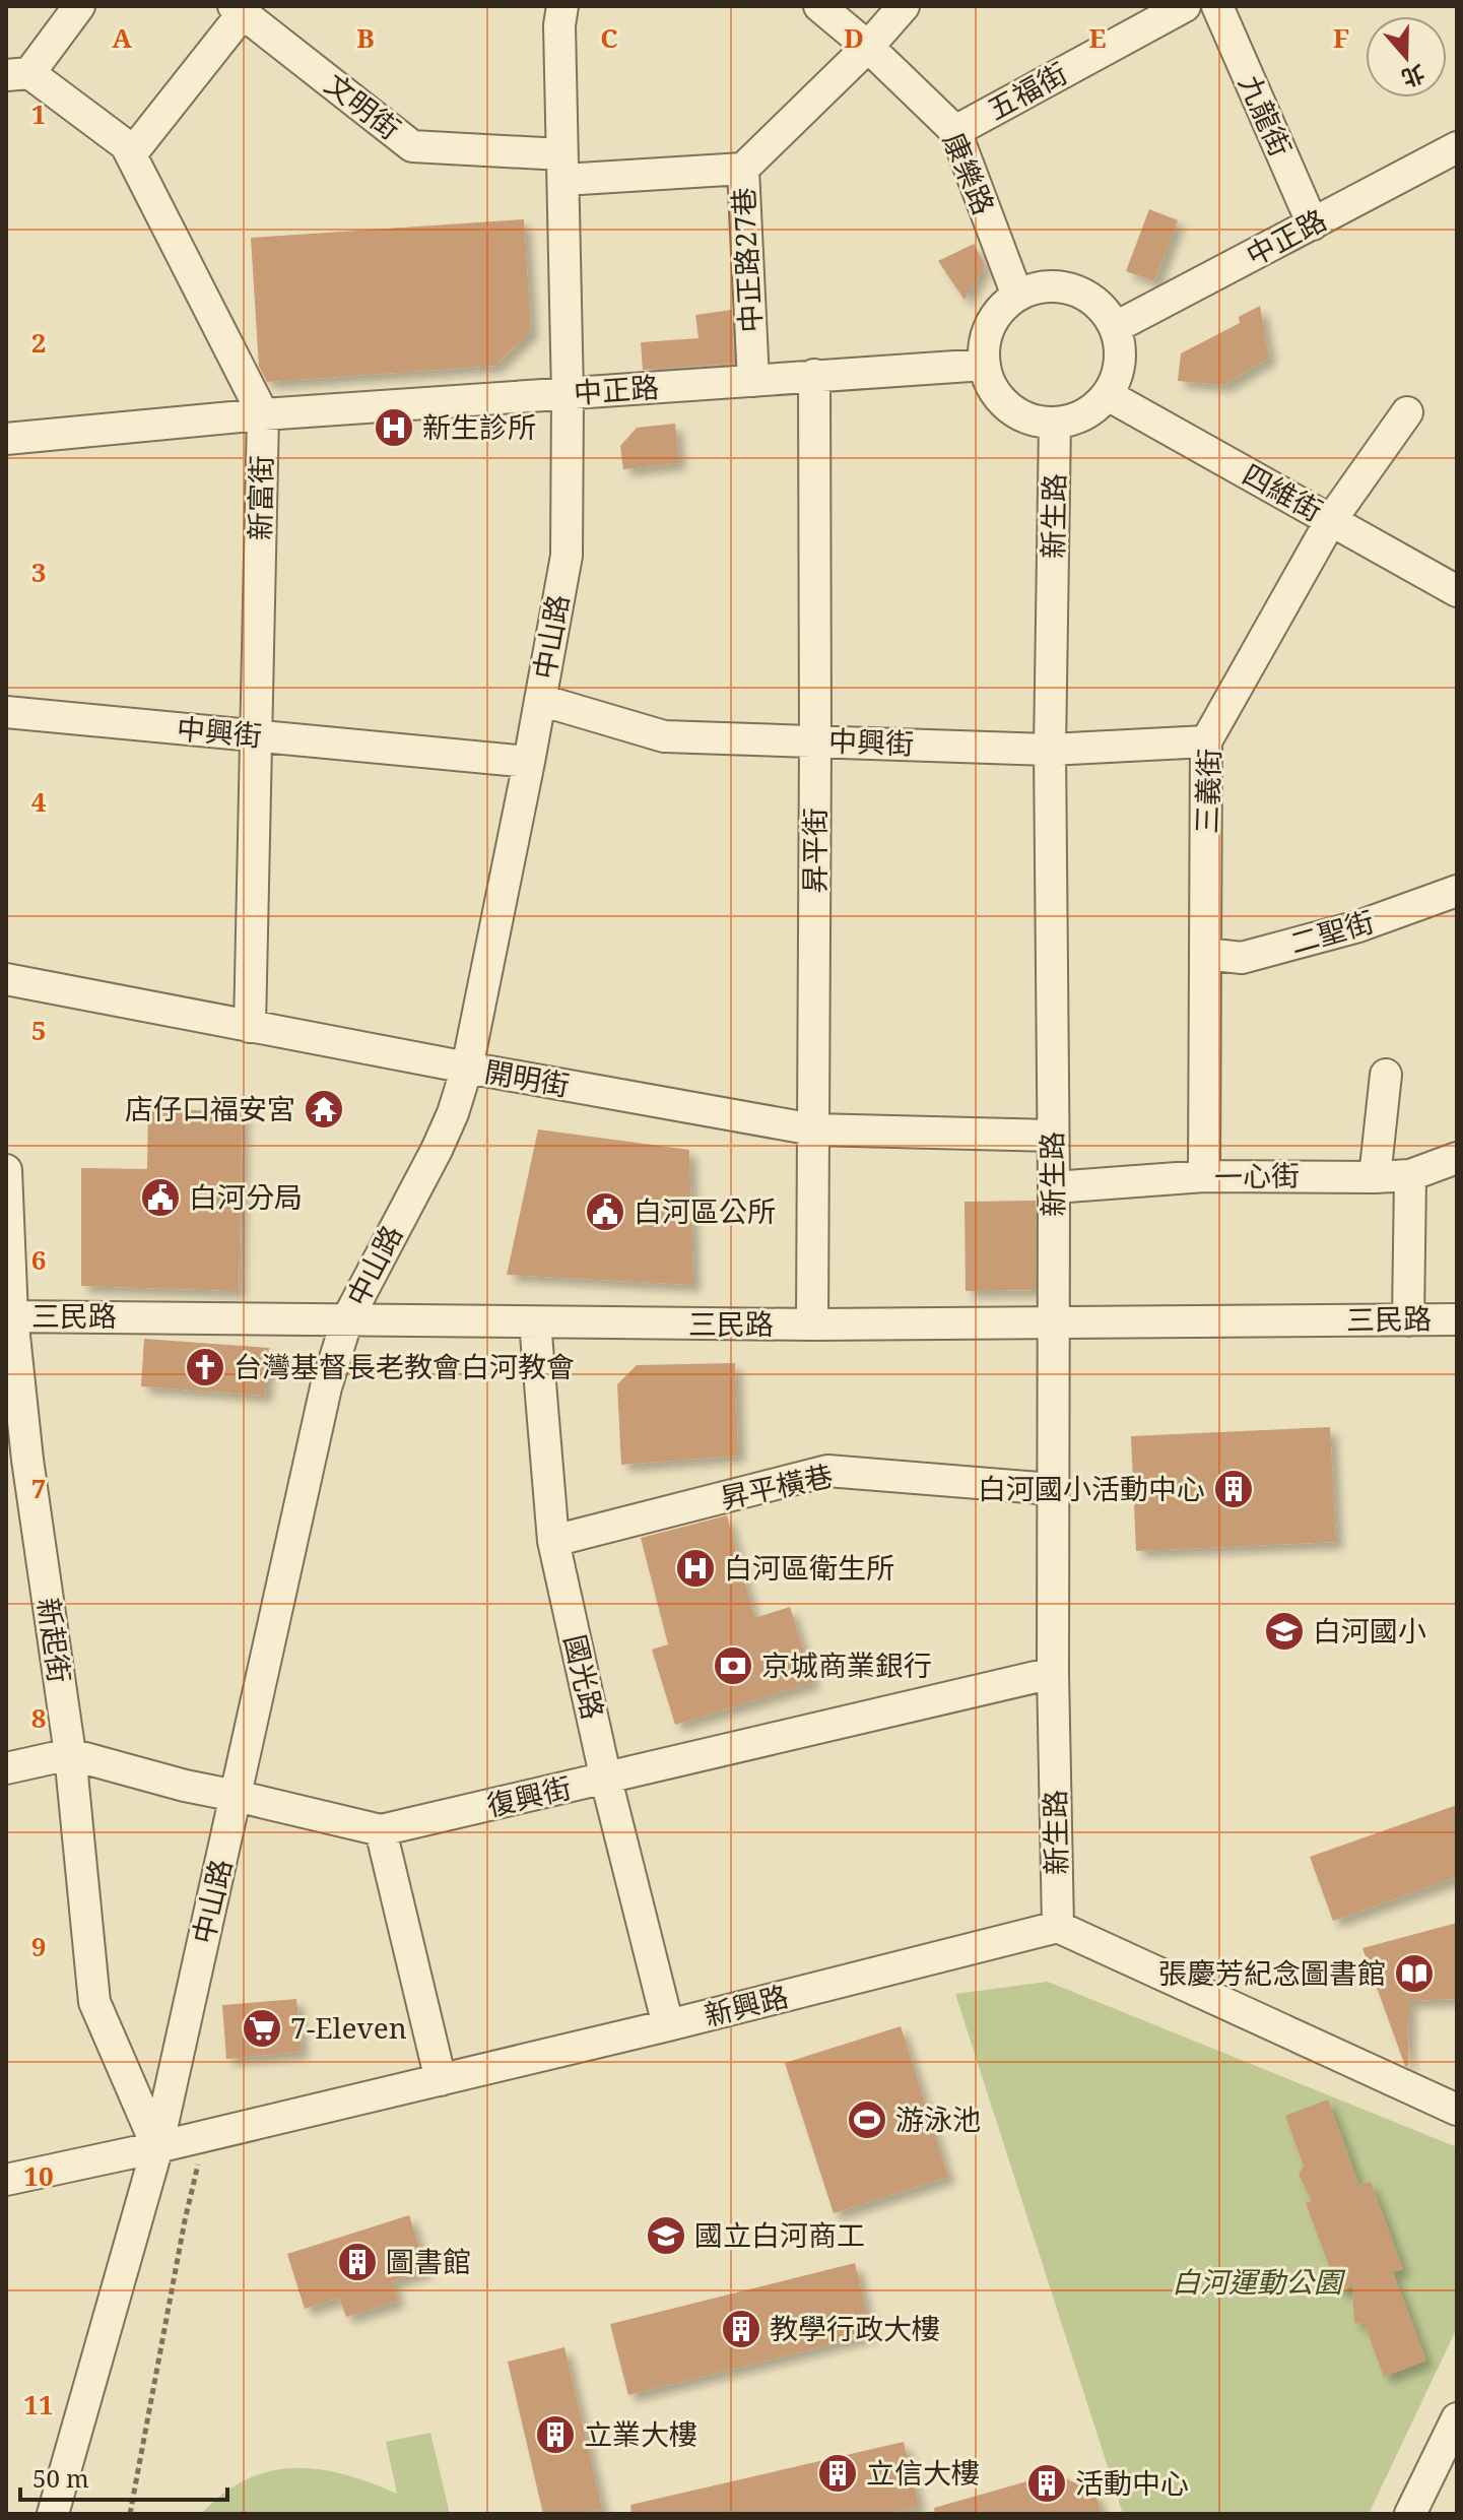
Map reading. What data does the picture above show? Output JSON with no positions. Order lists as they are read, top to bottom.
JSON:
{
  "streets": {
    "street": [
      "五福街",
      "文明街",
      "九龍街",
      "康樂路",
      "中正路",
      "中正路27巷",
      "四維街",
      "新富街",
      "新生路",
      "中山路",
      "中興街",
      "三義街",
      "昇平街",
      "二聖街",
      "開明街",
      "一心街",
      "三民路",
      "昇平橫巷",
      "新起街",
      "國光路",
      "復興街",
      "新興路"
    ]
  },
  "crossings": [
    ["五福街", "康樂路"],
    ["文明街", "中正路27巷"],
    ["文明街", "中山路"],
    ["九龍街", "中正路"],
    ["康樂路", "中正路"],
    ["康樂路", "中正路27巷"],
    ["康樂路", "四維街"],
    ["康樂路", "新生路"],
    ["中正路", "中正路27巷"],
    ["中正路", "四維街"],
    ["中正路", "新富街"],
    ["中正路", "新生路"],
    ["中正路", "中山路"],
    ["中正路", "昇平街"],
    ["四維街", "新生路"],
    ["四維街", "三義街"],
    ["新富街", "中興街"],
    ["新富街", "開明街"],
    ["新生路", "中興街"],
    ["新生路", "開明街"],
    ["新生路", "一心街"],
    ["新生路", "三民路"],
    ["新生路", "昇平橫巷"],
    ["新生路", "復興街"],
    ["新生路", "新興路"],
    ["中山路", "中興街"],
    ["中山路", "開明街"],
    ["中山路", "三民路"],
    ["中山路", "新起街"],
    ["中山路", "復興街"],
    ["中山路", "新興路"],
    ["中興街", "三義街"],
    ["中興街", "昇平街"],
    ["三義街", "二聖街"],
    ["三義街", "一心街"],
    ["昇平街", "開明街"],
    ["昇平街", "三民路"],
    ["三民路", "新起街"],
    ["三民路", "國光路"],
    ["昇平橫巷", "國光路"],
    ["新起街", "復興街"],
    ["新起街", "新興路"],
    ["國光路", "復興街"],
    ["國光路", "新興路"]
  ],
  "parks": ["白河運動公園"],
  "places": {
    "hospital": ["新生診所", "白河區衛生所"],
    "temple": ["店仔口福安宮"],
    "public building": ["白河分局", "白河區公所"],
    "church": ["台灣基督長老教會白河教會"],
    "building": [
      "白河國小活動中心",
      "圖書館",
      "教學行政大樓",
      "立業大樓",
      "立信大樓",
      "活動中心"
    ],
    "school or university": ["白河國小", "國立白河商工"],
    "bank": ["京城商業銀行"],
    "library": ["張慶芳紀念圖書館"],
    "supermarket": ["7-Eleven"],
    "sports": ["游泳池"]
  },
  "scale_bar": "50 m",
  "north": "bottom",
  "grid": {
    "columns": [
      "A",
      "B",
      "C",
      "D",
      "E",
      "F"
    ],
    "rows": [
      "1",
      "2",
      "3",
      "4",
      "5",
      "6",
      "7",
      "8",
      "9",
      "10",
      "11"
    ]
  }
}
